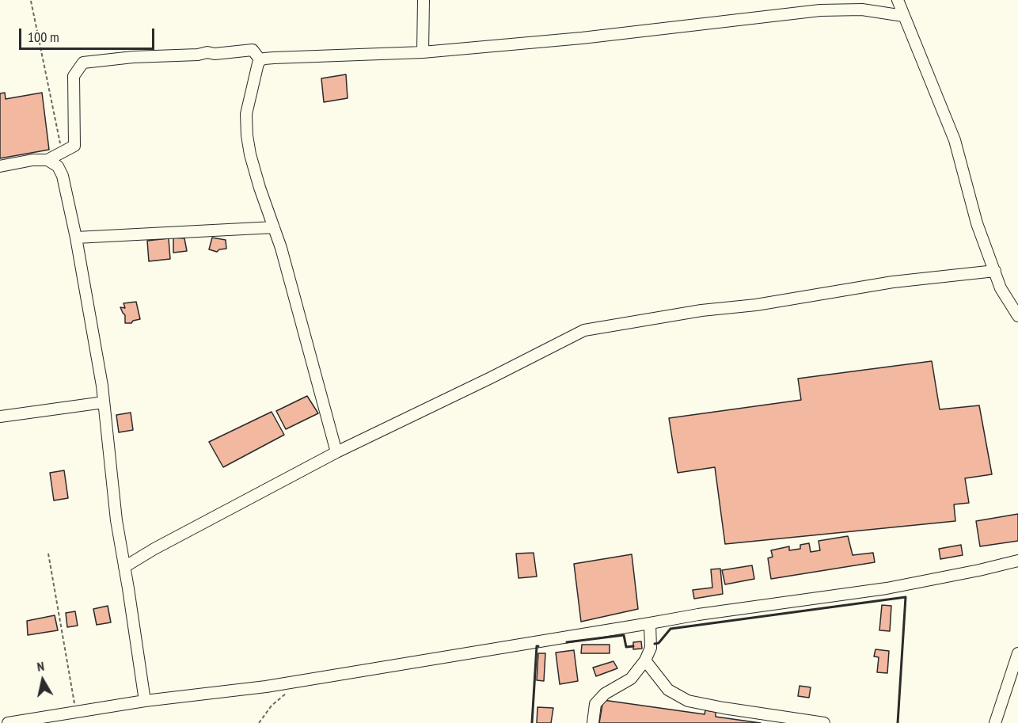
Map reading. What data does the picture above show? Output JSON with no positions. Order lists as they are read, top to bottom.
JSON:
{
  "scale_bar": "100 m",
  "north": "top"
}
